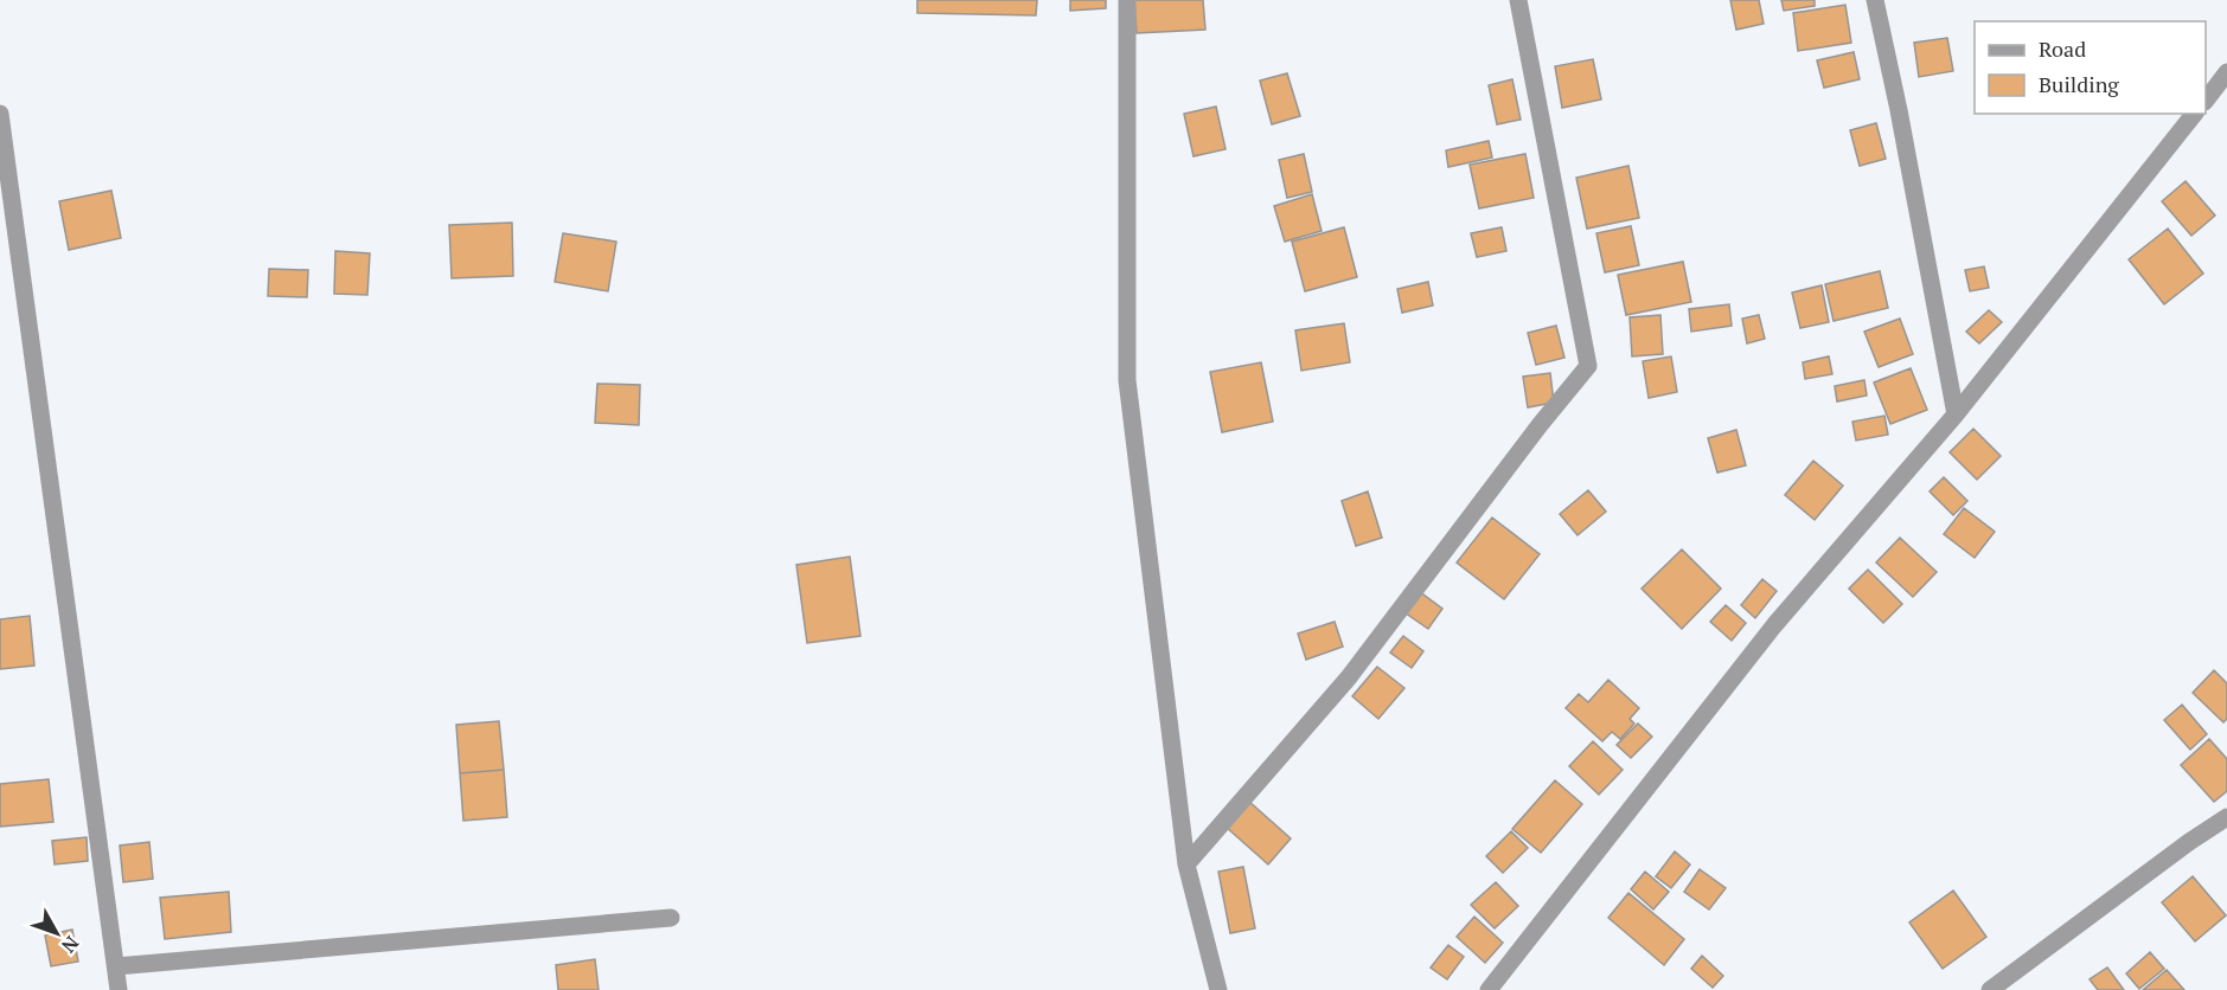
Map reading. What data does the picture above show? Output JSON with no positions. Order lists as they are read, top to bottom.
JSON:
{
  "legend": ["Road", "Building"],
  "north": "bottom right"
}
